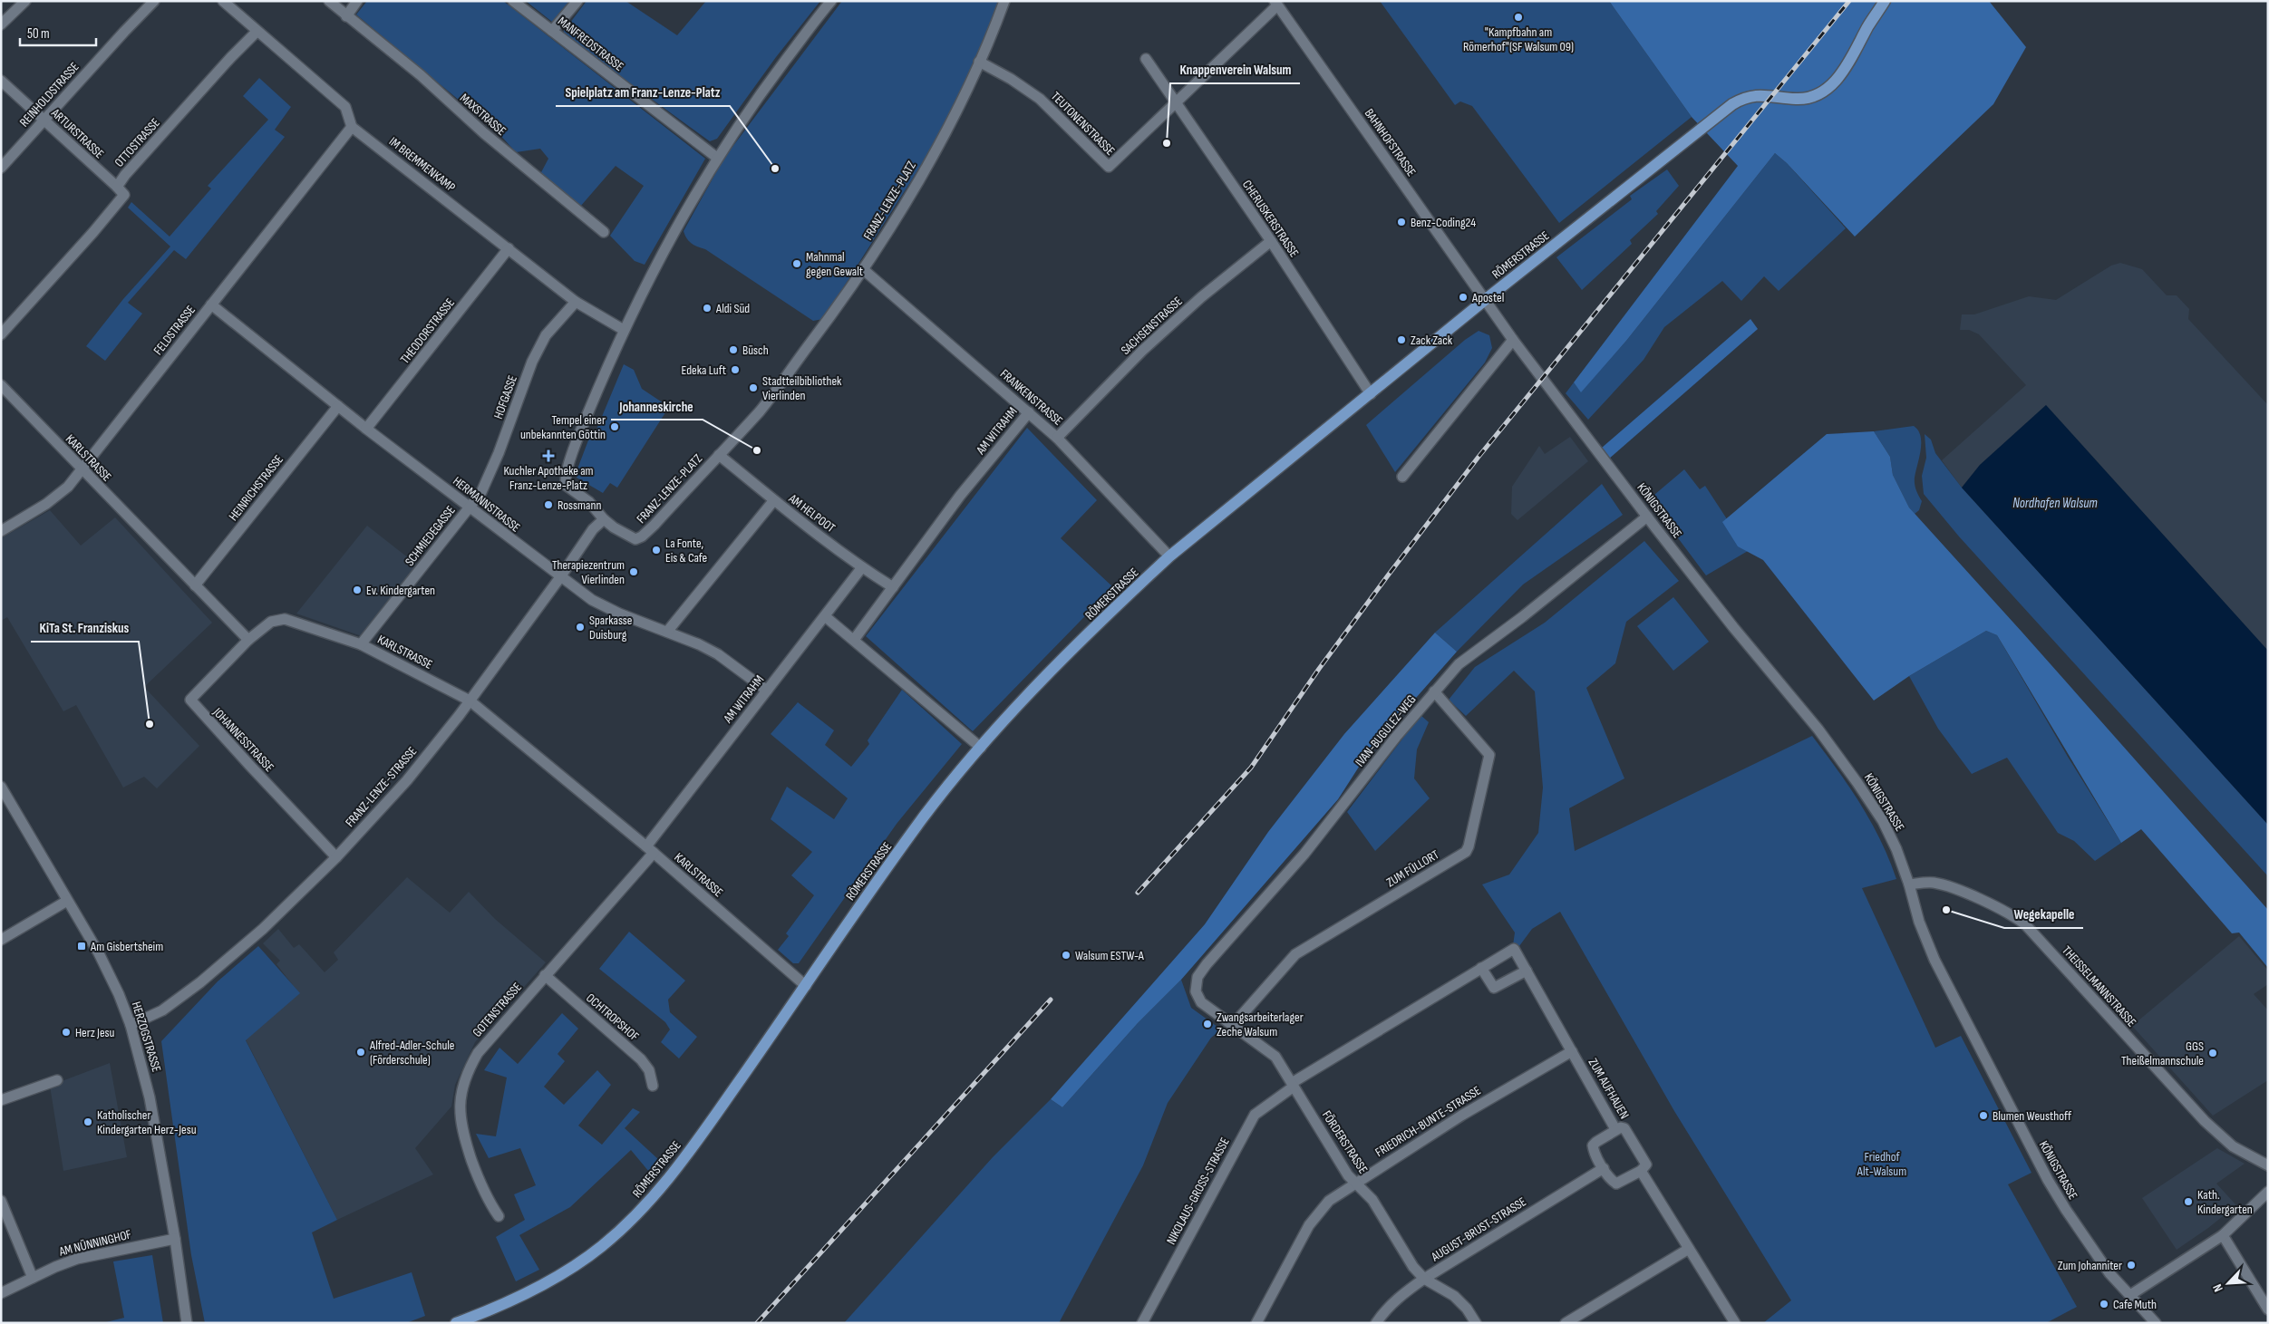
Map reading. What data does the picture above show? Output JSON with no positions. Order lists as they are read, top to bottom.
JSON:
{
  "streets": {
    "main road": ["RÖMERSTRASSE"],
    "street": [
      "MANFREDSTRASSE",
      "REINHOLDSTRASSE",
      "MAXSTRASSE",
      "TEUTONENSTRASSE",
      "ARTURSTRASSE",
      "OTTOSTRASSE",
      "BAHNHOFSTRASSE",
      "IM BREMMENKAMP",
      "FRANZ-LENZE-PLATZ",
      "CHERUSKERSTRASSE",
      "SACHSENSTRASSE",
      "FELDSTRASSE",
      "THEODORSTRASSE",
      "HOFGASSE",
      "FRANKENSTRASSE",
      "AM WITRAHM",
      "KARLSTRASSE",
      "HEINRICHSTRASSE",
      "HERMANNSTRASSE",
      "KÖNIGSTRASSE",
      "AM HELPOOT",
      "SCHMIEDEGASSE",
      "IVAN-BUGULEZ-WEG",
      "JOHANNESSTRASSE",
      "FRANZ-LENZE-STRASSE",
      "ZUM FÜLLORT",
      "THEISSELMANNSTRASSE",
      "GOTENSTRASSE",
      "OCHTROPSHOF",
      "HERZOGSTRASSE",
      "ZUM AUFHAUEN",
      "FRIEDRICH-BUNTE-STRASSE",
      "FÖRDERSTRASSE",
      "NIKOLAUS-GROSS-STRASSE",
      "AUGUST-BRUST-STRASSE",
      "AM NÜNNINGHOF"
    ]
  },
  "crossings": [
    ["MANFREDSTRASSE", "FRANZ-LENZE-PLATZ"],
    ["REINHOLDSTRASSE", "ARTURSTRASSE"],
    ["TEUTONENSTRASSE", "BAHNHOFSTRASSE"],
    ["TEUTONENSTRASSE", "FRANZ-LENZE-PLATZ"],
    ["TEUTONENSTRASSE", "CHERUSKERSTRASSE"],
    ["ARTURSTRASSE", "OTTOSTRASSE"],
    ["BAHNHOFSTRASSE", "RÖMERSTRASSE"],
    ["BAHNHOFSTRASSE", "KÖNIGSTRASSE"],
    ["IM BREMMENKAMP", "FRANZ-LENZE-PLATZ"],
    ["IM BREMMENKAMP", "FELDSTRASSE"],
    ["IM BREMMENKAMP", "THEODORSTRASSE"],
    ["IM BREMMENKAMP", "HOFGASSE"],
    ["FRANZ-LENZE-PLATZ", "FRANKENSTRASSE"],
    ["FRANZ-LENZE-PLATZ", "AM HELPOOT"],
    ["FRANZ-LENZE-PLATZ", "FRANZ-LENZE-STRASSE"],
    ["CHERUSKERSTRASSE", "RÖMERSTRASSE"],
    ["CHERUSKERSTRASSE", "SACHSENSTRASSE"],
    ["RÖMERSTRASSE", "FRANKENSTRASSE"],
    ["RÖMERSTRASSE", "KARLSTRASSE"],
    ["RÖMERSTRASSE", "KÖNIGSTRASSE"],
    ["SACHSENSTRASSE", "FRANKENSTRASSE"],
    ["FELDSTRASSE", "KARLSTRASSE"],
    ["FELDSTRASSE", "HERMANNSTRASSE"],
    ["THEODORSTRASSE", "HERMANNSTRASSE"],
    ["HOFGASSE", "HERMANNSTRASSE"],
    ["HOFGASSE", "SCHMIEDEGASSE"],
    ["FRANKENSTRASSE", "AM WITRAHM"],
    ["AM WITRAHM", "KARLSTRASSE"],
    ["AM WITRAHM", "HERMANNSTRASSE"],
    ["AM WITRAHM", "AM HELPOOT"],
    ["AM WITRAHM", "GOTENSTRASSE"],
    ["KARLSTRASSE", "HEINRICHSTRASSE"],
    ["KARLSTRASSE", "SCHMIEDEGASSE"],
    ["KARLSTRASSE", "JOHANNESSTRASSE"],
    ["KARLSTRASSE", "FRANZ-LENZE-STRASSE"],
    ["KARLSTRASSE", "GOTENSTRASSE"],
    ["HEINRICHSTRASSE", "HERMANNSTRASSE"],
    ["HERMANNSTRASSE", "SCHMIEDEGASSE"],
    ["HERMANNSTRASSE", "FRANZ-LENZE-STRASSE"],
    ["KÖNIGSTRASSE", "IVAN-BUGULEZ-WEG"],
    ["KÖNIGSTRASSE", "THEISSELMANNSTRASSE"],
    ["IVAN-BUGULEZ-WEG", "ZUM FÜLLORT"],
    ["IVAN-BUGULEZ-WEG", "FÖRDERSTRASSE"],
    ["JOHANNESSTRASSE", "FRANZ-LENZE-STRASSE"],
    ["FRANZ-LENZE-STRASSE", "HERZOGSTRASSE"],
    ["ZUM FÜLLORT", "FÖRDERSTRASSE"],
    ["GOTENSTRASSE", "OCHTROPSHOF"],
    ["HERZOGSTRASSE", "AM NÜNNINGHOF"],
    ["ZUM AUFHAUEN", "FRIEDRICH-BUNTE-STRASSE"],
    ["ZUM AUFHAUEN", "NIKOLAUS-GROSS-STRASSE"],
    ["FRIEDRICH-BUNTE-STRASSE", "FÖRDERSTRASSE"],
    ["FÖRDERSTRASSE", "NIKOLAUS-GROSS-STRASSE"],
    ["FÖRDERSTRASSE", "AUGUST-BRUST-STRASSE"]
  ],
  "water": ["Nordhafen Walsum"],
  "parks": ["Friedhof Alt-Walsum"],
  "places": {
    "other": [
      "\"Kampfbahn am Römerhof\"(SF Walsum 09)",
      "Knappenverein Walsum",
      "Spielplatz am Franz-Lenze-Platz",
      "Benz-Coding24",
      "Mahnmal gegen Gewalt",
      "Apostel",
      "Aldi Süd",
      "Zack Zack",
      "Büsch",
      "Edeka Luft",
      "Stadtteilbibliothek Vierlinden",
      "Tempel einer unbekannten Göttin",
      "Johanneskirche",
      "Rossmann",
      "La Fonte, Eis & Cafe",
      "Therapiezentrum Vierlinden",
      "Ev. Kindergarten",
      "Sparkasse Duisburg",
      "KiTa St. Franziskus",
      "Wegekapelle",
      "Walsum ESTW-A",
      "Zwangsarbeiterlager Zeche Walsum",
      "Herz Jesu",
      "Alfred-Adler-Schule (Förderschule)",
      "GGS Theißelmannschule",
      "Blumen Weusthoff",
      "Katholischer Kindergarten Herz-Jesu",
      "Kath. Kindergarten",
      "Zum Johanniter",
      "Cafe Muth"
    ],
    "health": ["Kuchler Apotheke am Franz-Lenze-Platz"],
    "transit": ["Am Gisbertsheim"]
  },
  "scale_bar": "50 m",
  "north": "bottom left"
}
